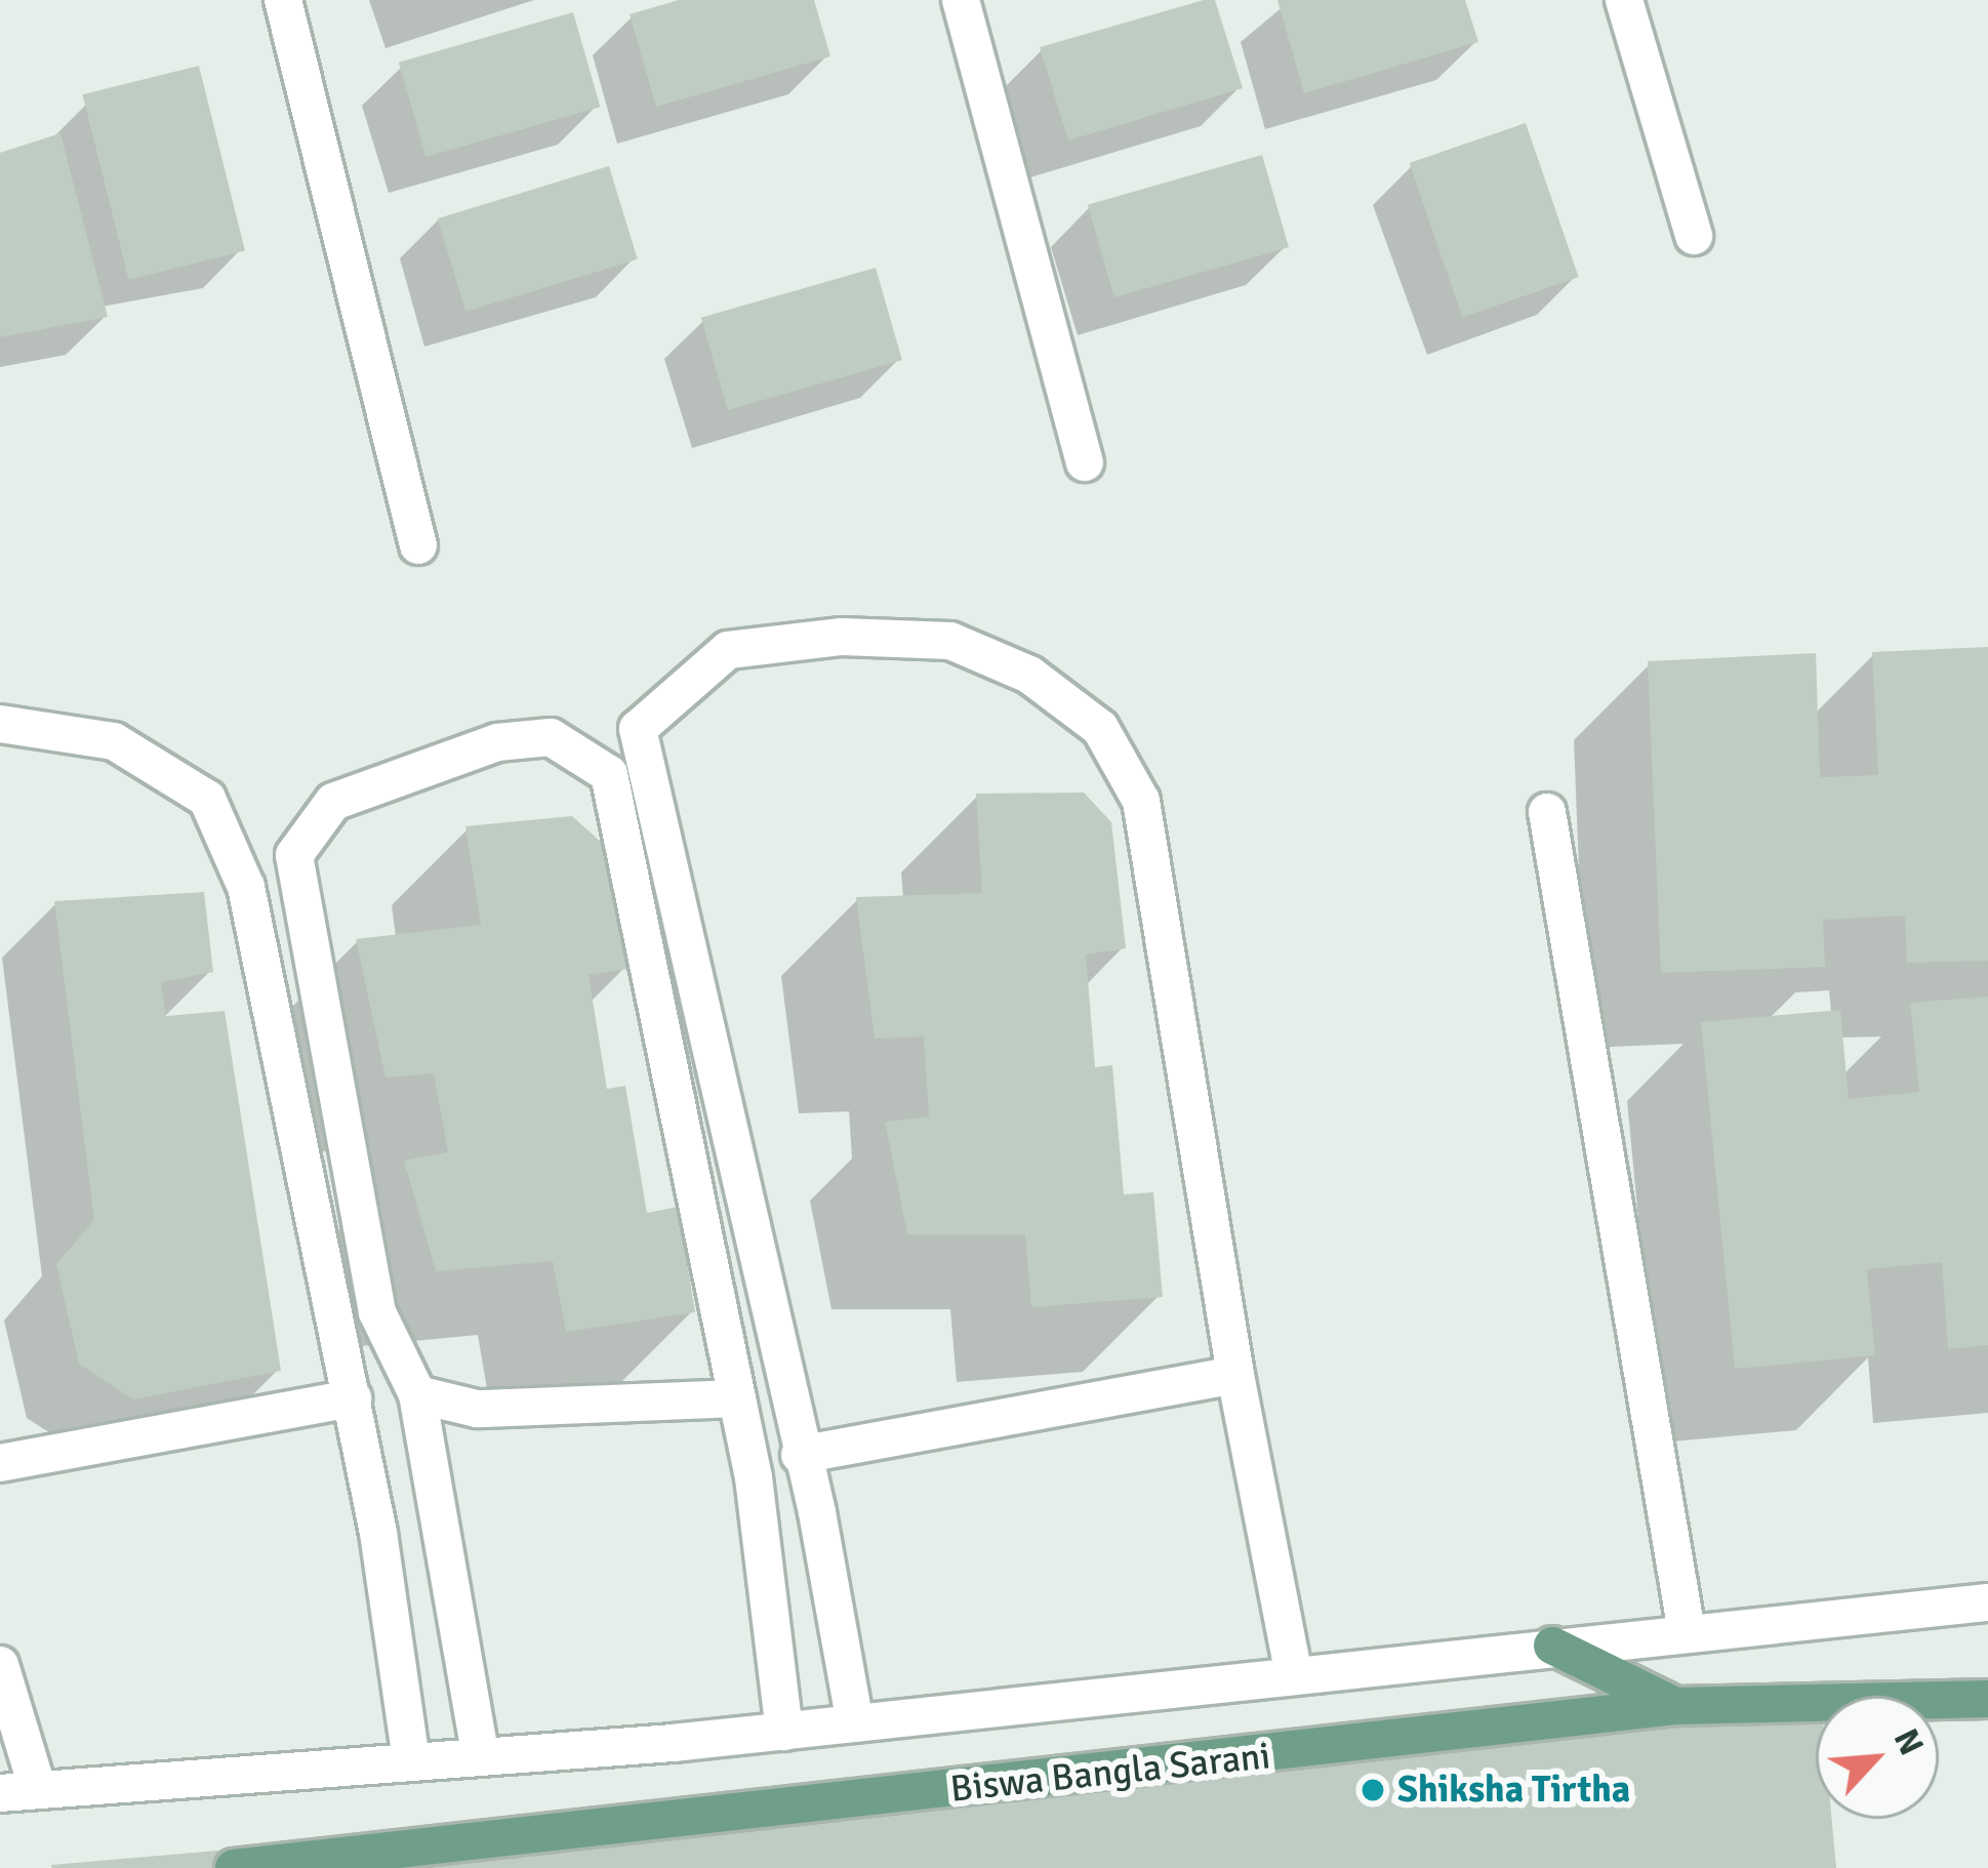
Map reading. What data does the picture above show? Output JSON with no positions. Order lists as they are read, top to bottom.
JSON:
{
  "streets": {
    "main road": ["Biswa Bangla Sarani"]
  },
  "places": ["Shiksha Tirtha"],
  "north": "top right"
}
